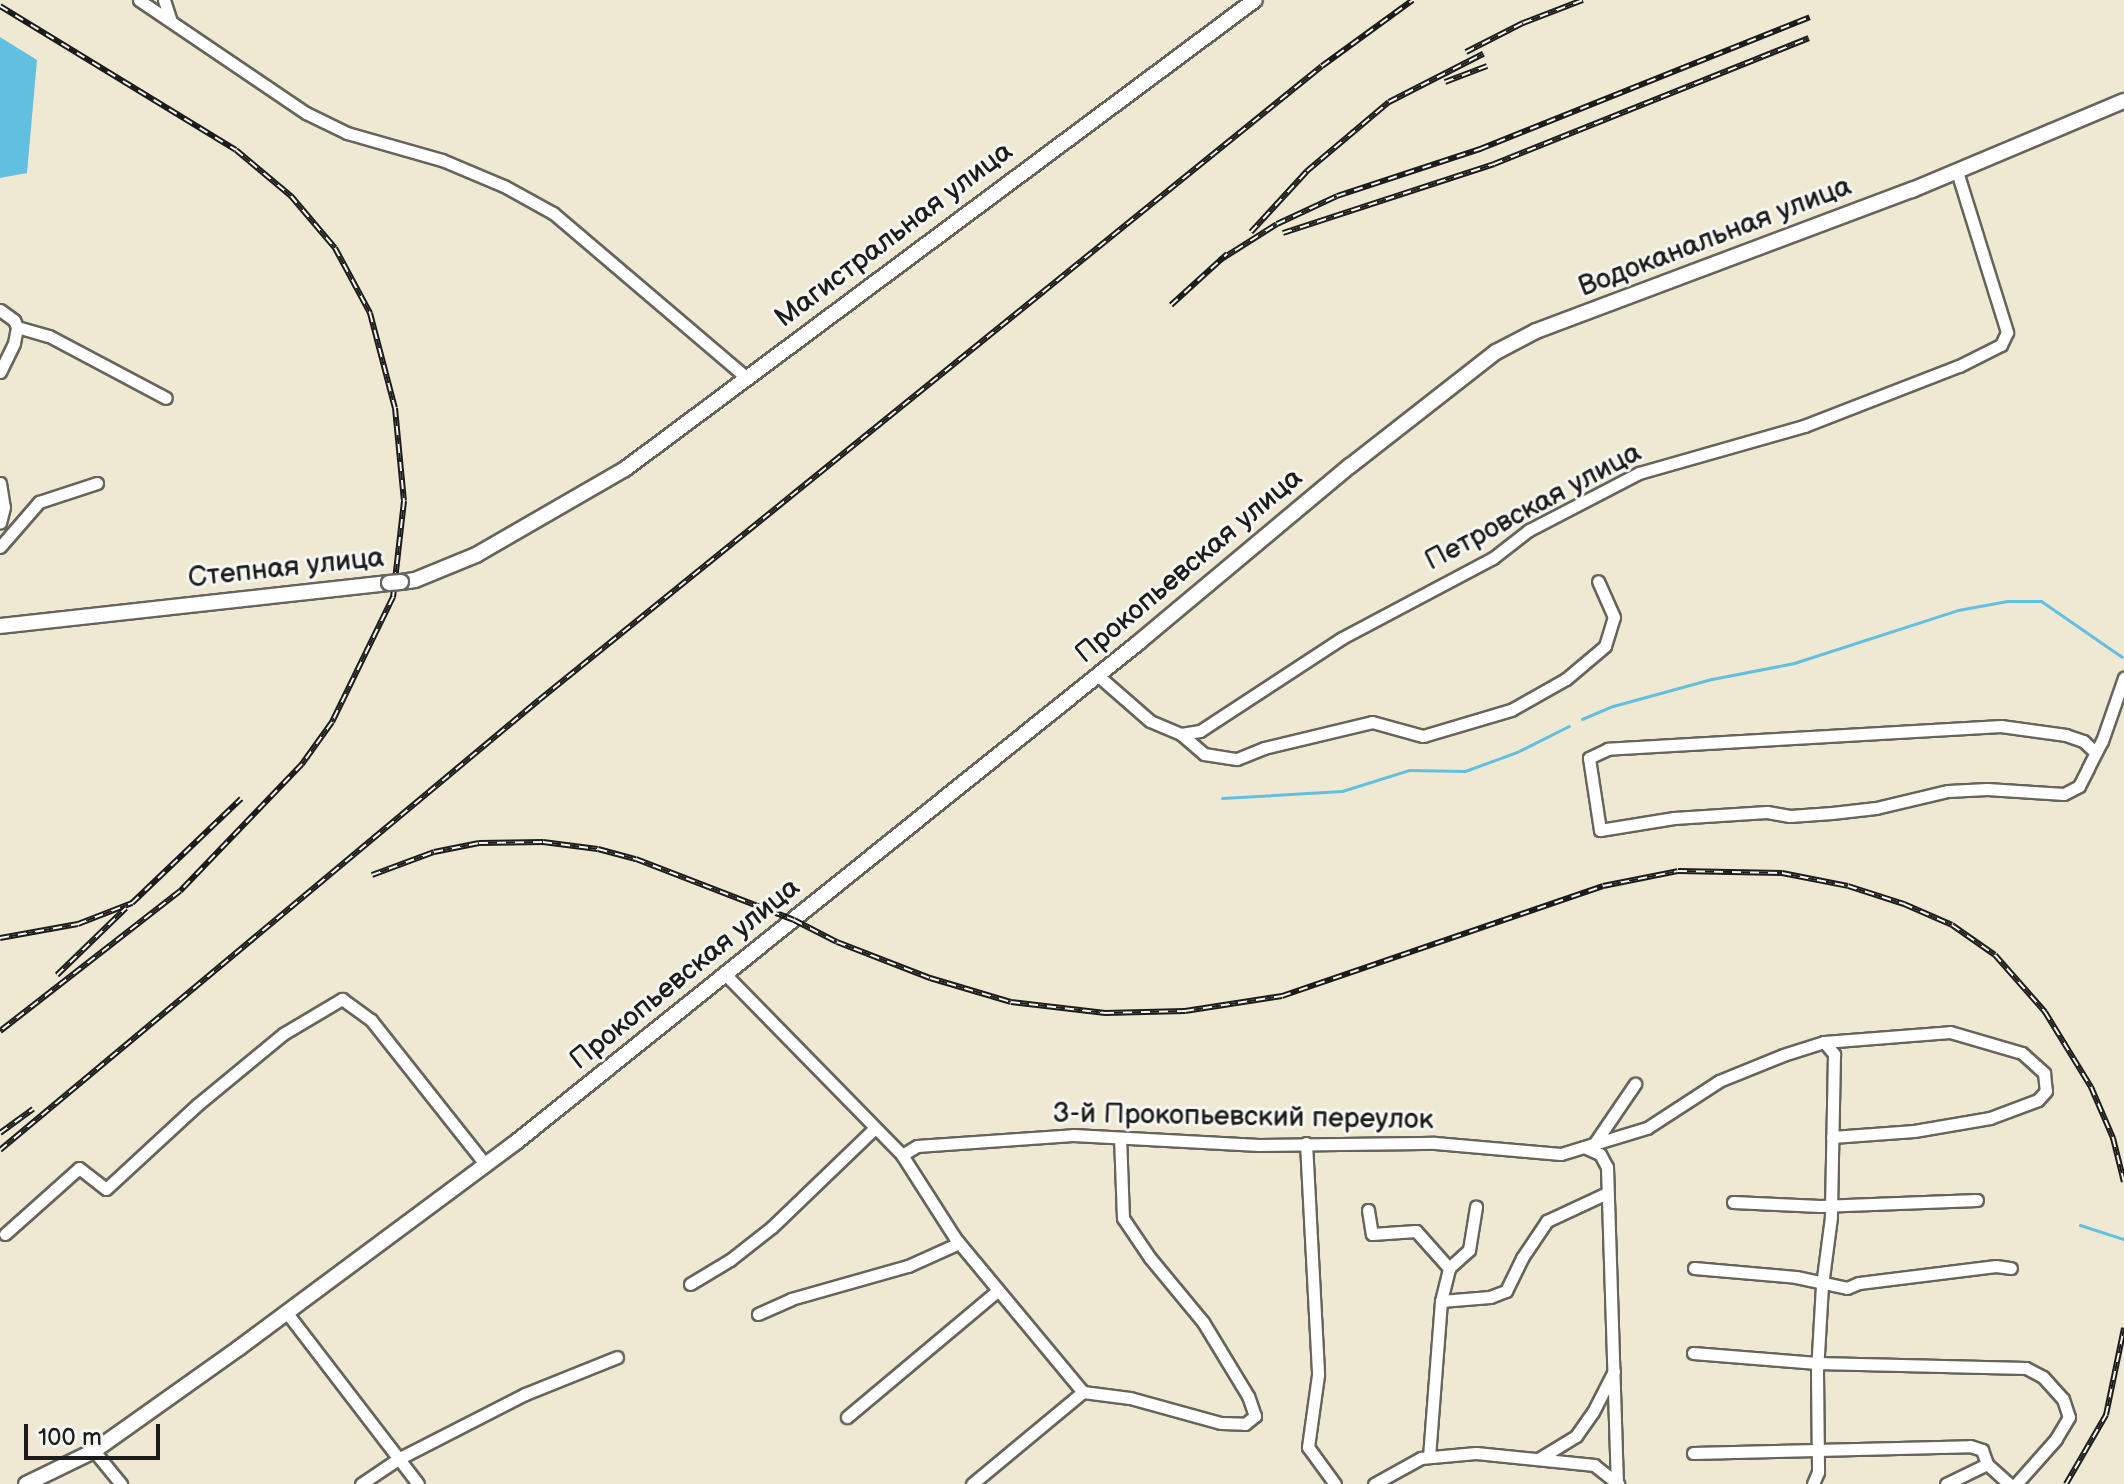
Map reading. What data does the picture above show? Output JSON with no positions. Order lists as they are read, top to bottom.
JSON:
{
  "streets": {
    "main road": [
      "Магистральная улица",
      "Водоканальная улица",
      "Прокопьевская улица",
      "Степная улица"
    ],
    "street": ["Петровская улица", "3-й Прокопьевский переулок"]
  },
  "crossings": [
    ["Магистральная улица", "Степная улица"],
    ["Водоканальная улица", "Петровская улица"],
    ["Водоканальная улица", "Прокопьевская улица"]
  ],
  "scale_bar": "100 m"
}
